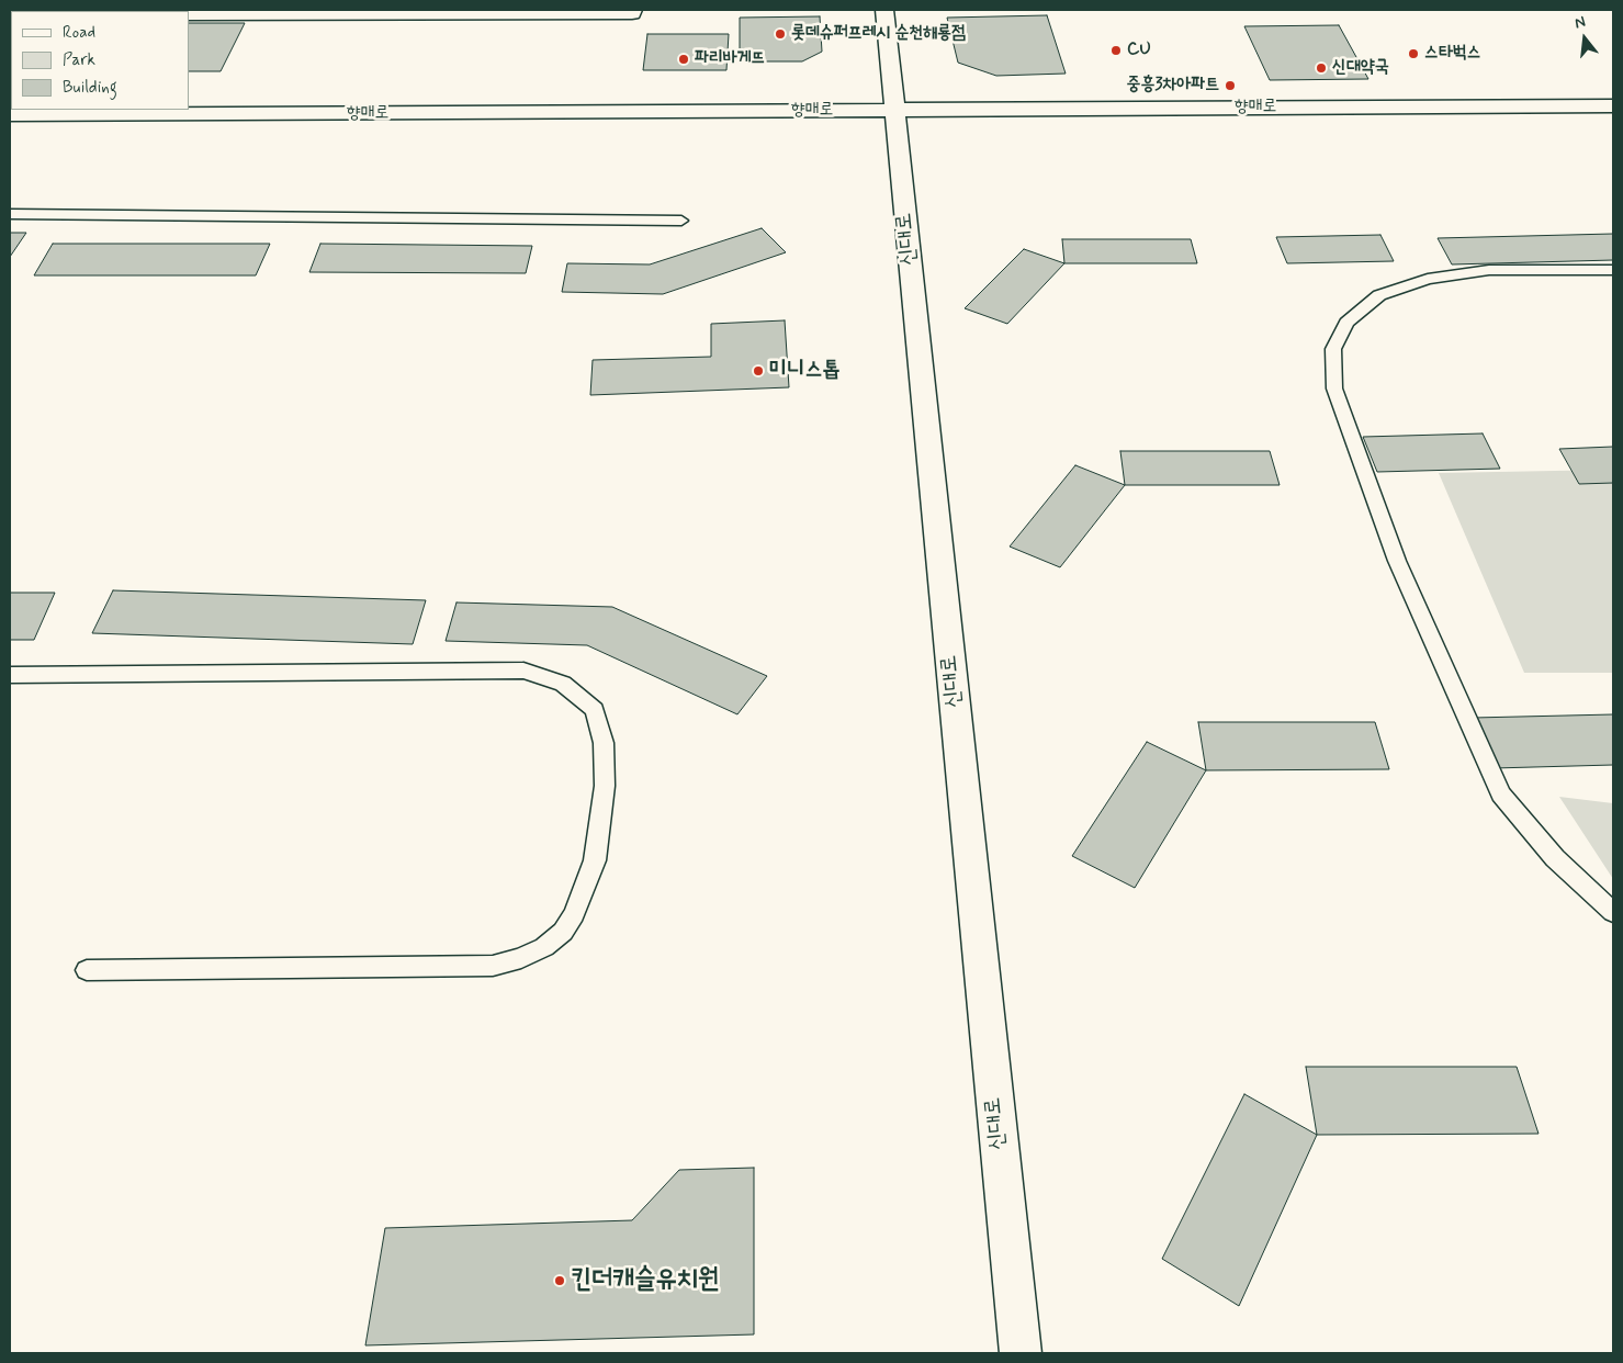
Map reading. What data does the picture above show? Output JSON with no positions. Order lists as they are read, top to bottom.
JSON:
{
  "streets": {
    "street": ["향매로", "신대로"]
  },
  "crossings": [
    ["향매로", "신대로"]
  ],
  "places": [
    "롯데슈퍼프레시 순천해룡점",
    "CU",
    "스타벅스",
    "파리바게뜨",
    "신대약국",
    "중흥3차아파트",
    "미니스톱",
    "킨더캐슬유치원"
  ],
  "legend": ["Road", "Park", "Building"],
  "north": "top"
}
